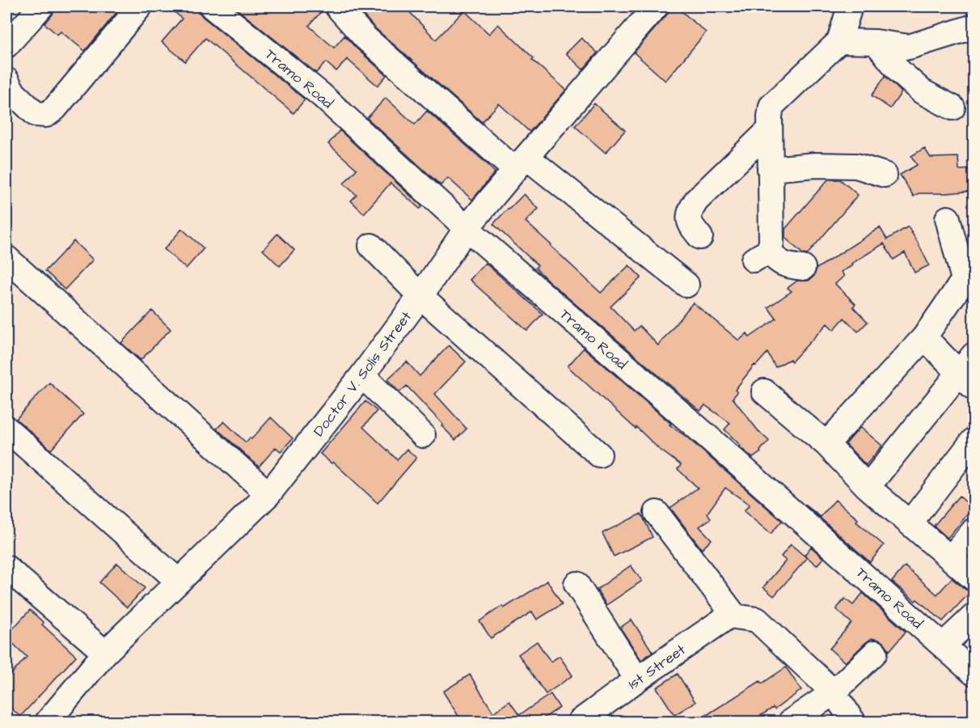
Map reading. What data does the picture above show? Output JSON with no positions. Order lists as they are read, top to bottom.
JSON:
{
  "streets": {
    "street": ["Tramo Road", "Doctor V. Solis Street", "1st Street"]
  },
  "crossings": [
    ["Tramo Road", "Doctor V. Solis Street"]
  ]
}
